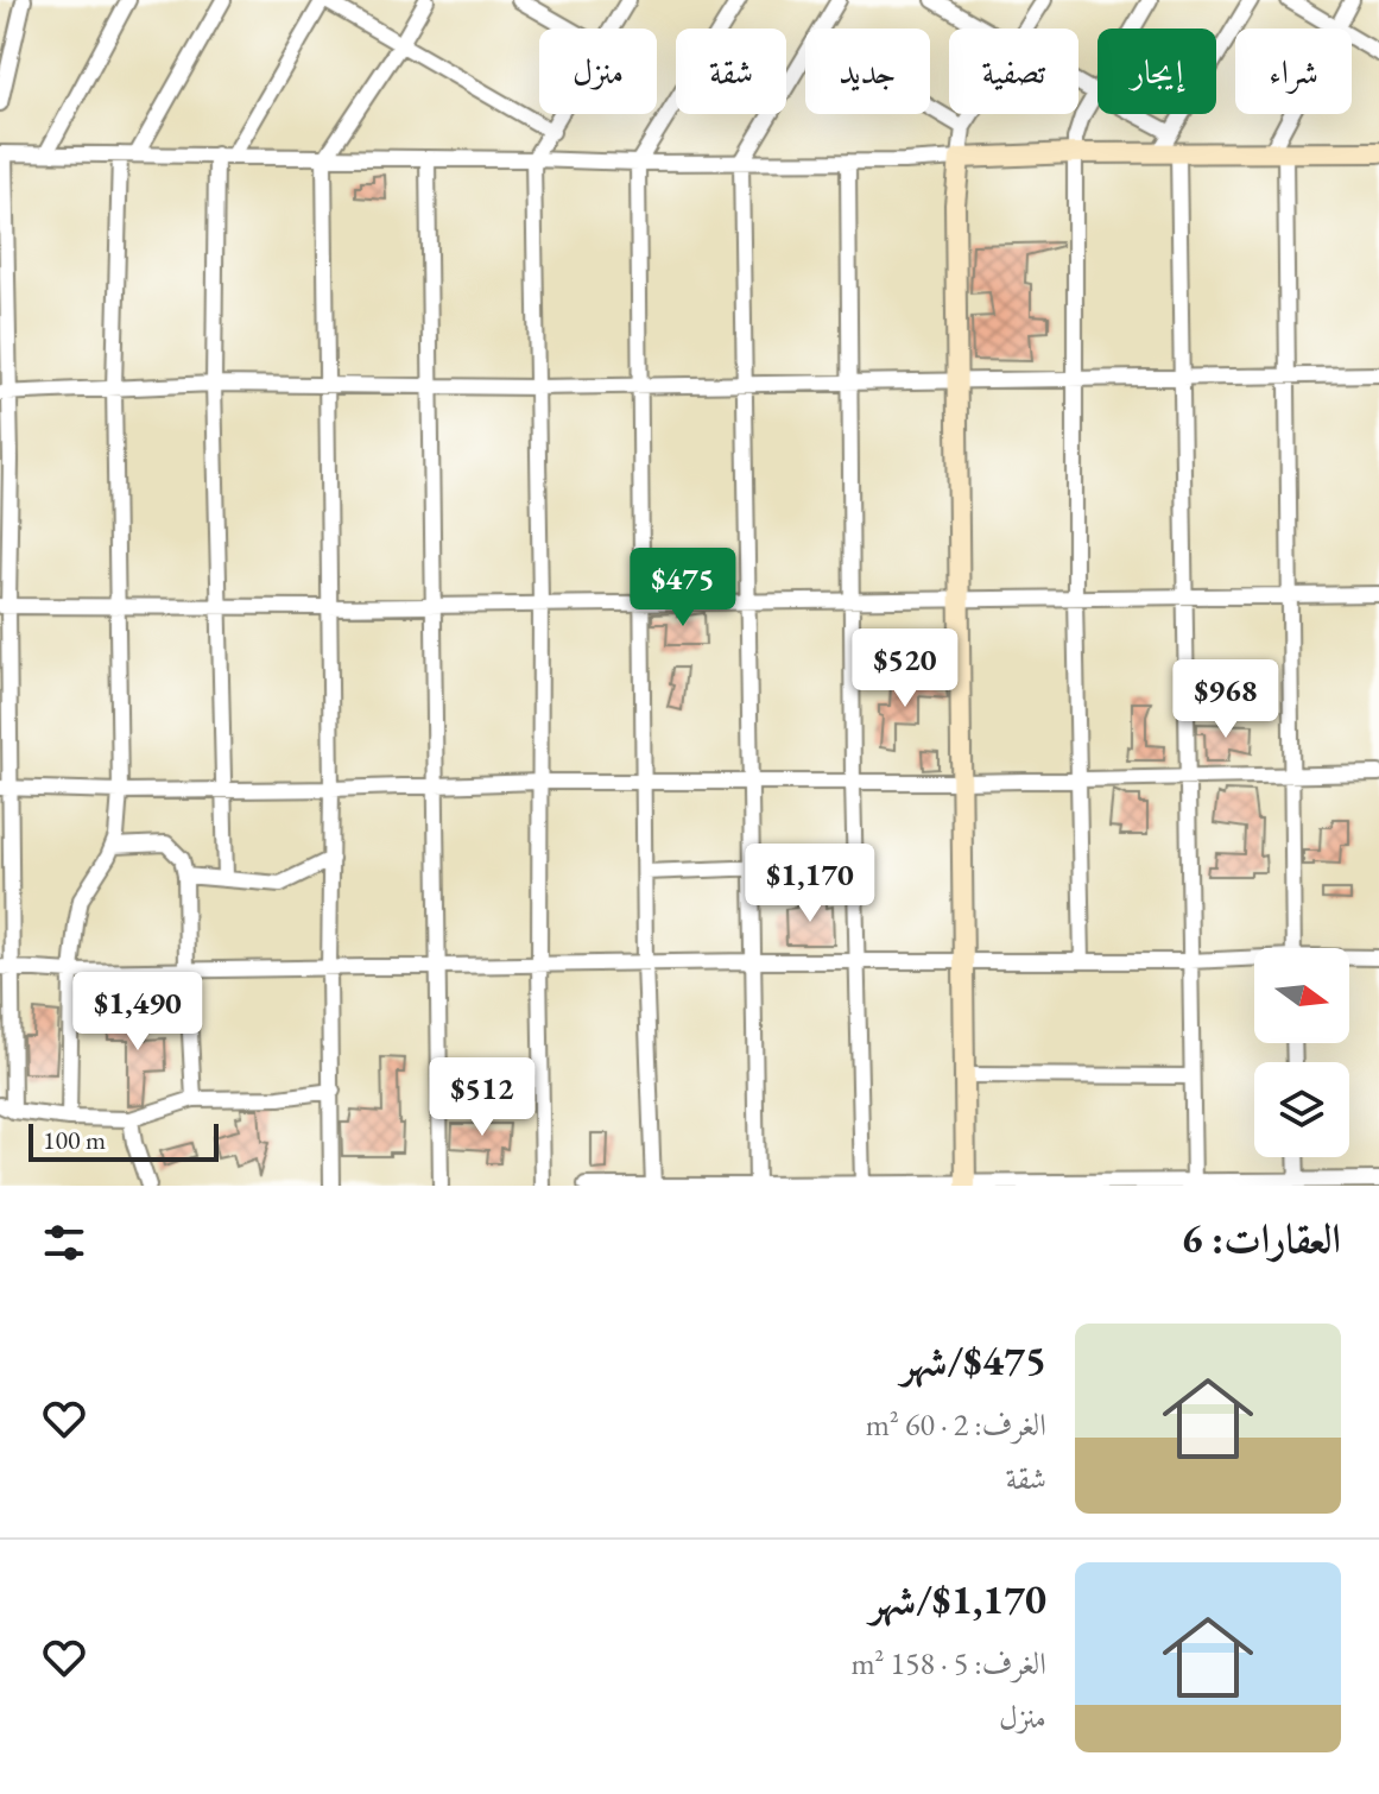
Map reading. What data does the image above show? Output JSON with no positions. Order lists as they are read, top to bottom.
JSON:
{
  "scale_bar": "100 m",
  "north": "right",
  "page": {
    "chip": [
      "شراء",
      "إيجار",
      "تصفية",
      "جديد",
      "شقة",
      "منزل"
    ],
    "price": [
      "$475",
      "$520",
      "$968",
      "$1,170",
      "$1,490",
      "$512"
    ],
    "scale": "100 m",
    "heading": "العقارات: 6",
    "list": [
      {
        "name": "$475/شهر",
        "note": "الغرف: 2 · 60 m² · شقة"
      },
      {
        "name": "$1,170/شهر",
        "note": "الغرف: 5 · 158 m² · منزل"
      }
    ]
  }
}
